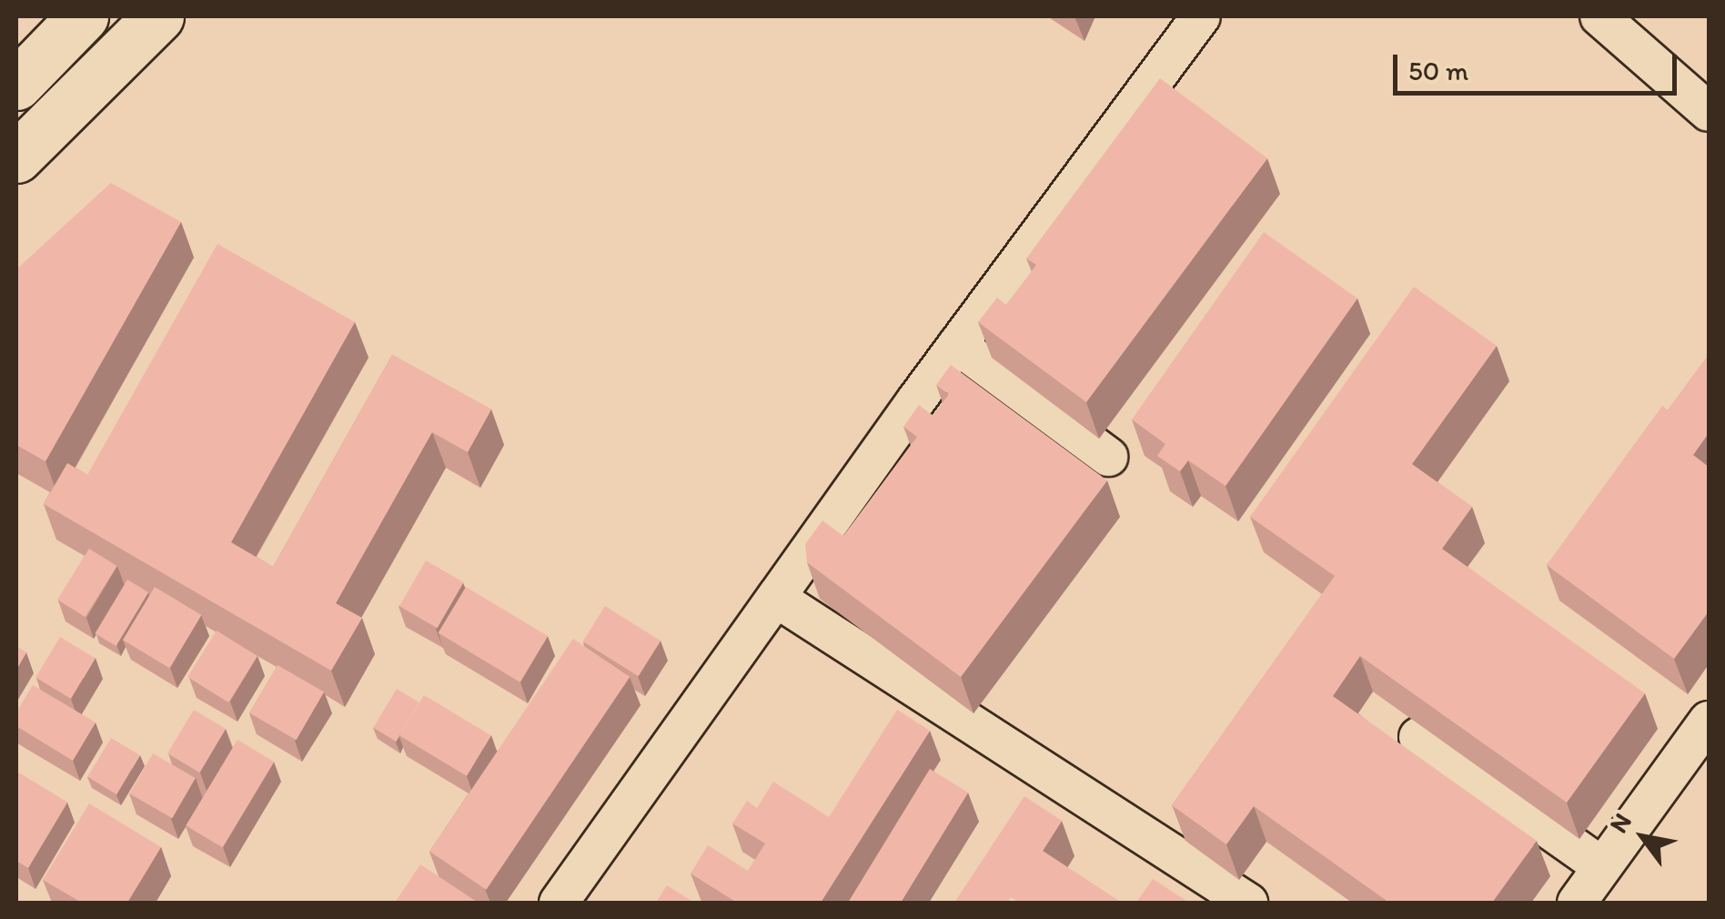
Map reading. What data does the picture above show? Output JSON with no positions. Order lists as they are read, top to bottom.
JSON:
{
  "scale_bar": "50 m",
  "north": "top left"
}
